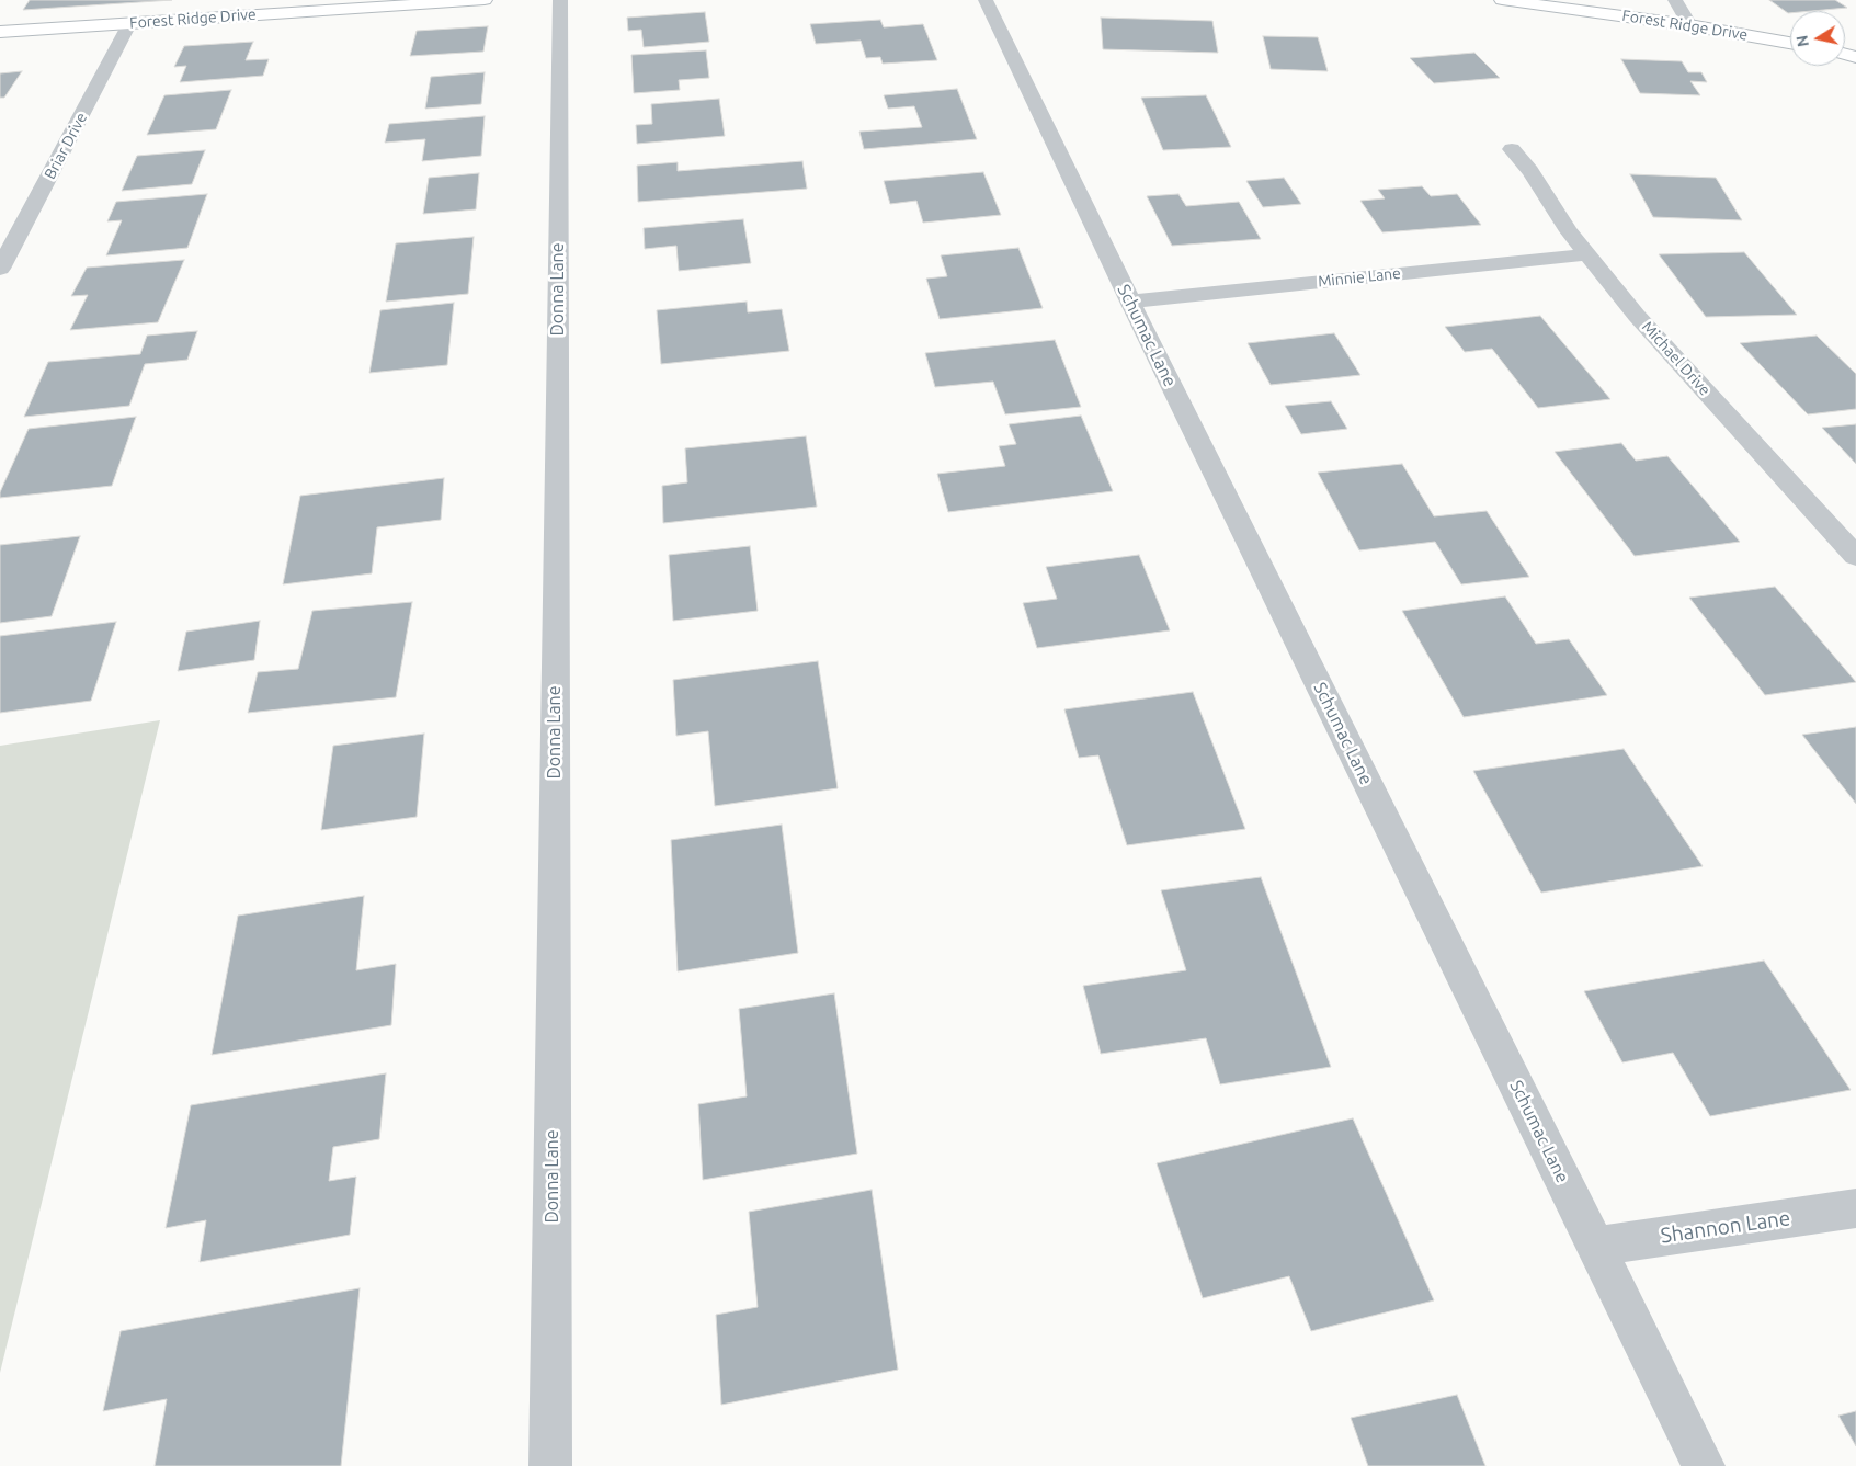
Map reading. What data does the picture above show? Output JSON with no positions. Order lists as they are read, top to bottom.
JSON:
{
  "streets": {
    "main road": ["Forest Ridge Drive"],
    "street": [
      "Briar Drive",
      "Minnie Lane",
      "Donna Lane",
      "Schumac Lane",
      "Michael Drive",
      "Shannon Lane"
    ]
  },
  "crossings": [
    ["Forest Ridge Drive", "Briar Drive"],
    ["Minnie Lane", "Schumac Lane"],
    ["Minnie Lane", "Michael Drive"],
    ["Schumac Lane", "Shannon Lane"]
  ],
  "north": "left"
}
